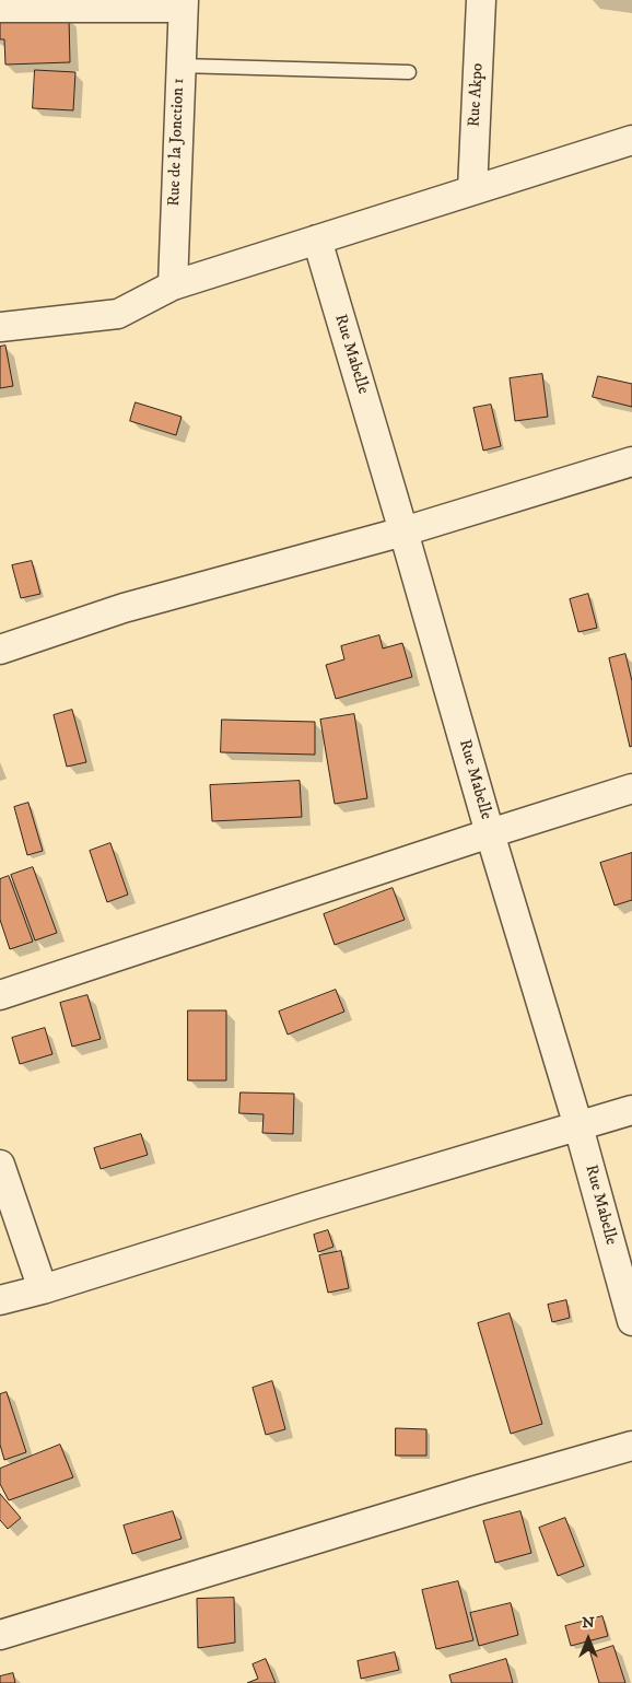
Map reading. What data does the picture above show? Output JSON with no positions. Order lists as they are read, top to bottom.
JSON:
{
  "streets": {
    "street": ["Rue Akpo", "Rue de la Jonction 1", "Rue Mabelle"]
  },
  "north": "top"
}
